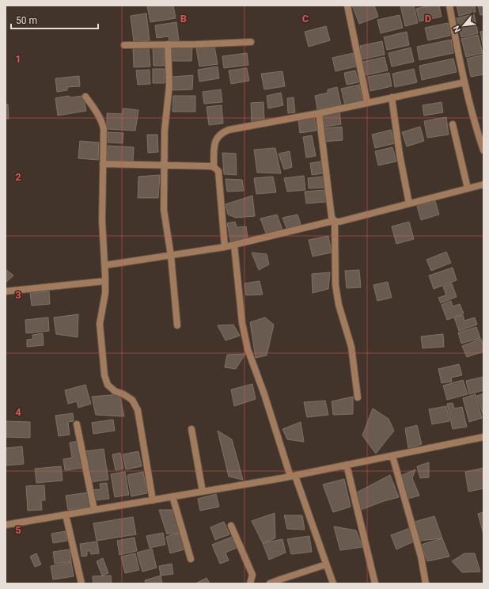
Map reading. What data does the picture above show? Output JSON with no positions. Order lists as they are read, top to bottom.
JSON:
{
  "scale_bar": "50 m",
  "north": "bottom left",
  "grid": {
    "columns": ["B", "C", "D"],
    "rows": [
      "1",
      "2",
      "3",
      "4",
      "5"
    ]
  }
}
